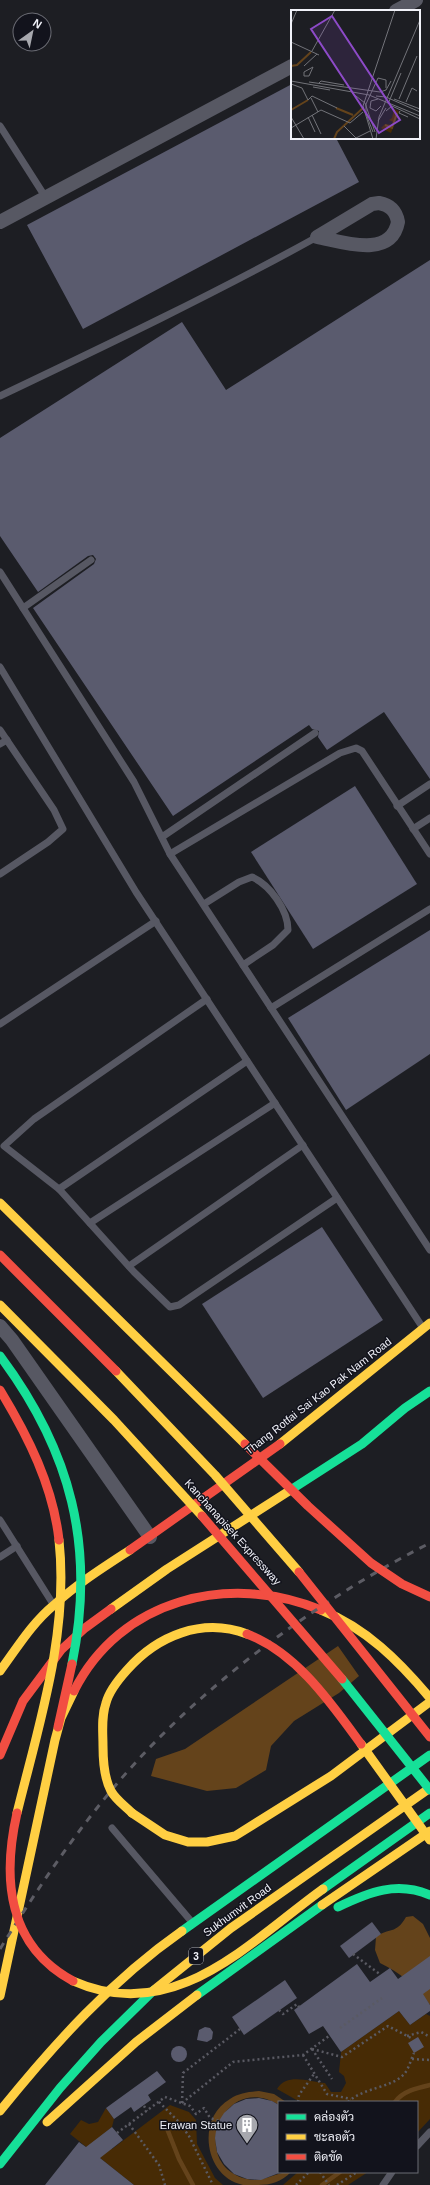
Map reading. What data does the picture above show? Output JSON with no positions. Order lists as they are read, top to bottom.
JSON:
{
  "streets": {
    "main road": [
      "Thang Rotfai Sai Kao Pak Nam Road",
      "Kanchanapisek Expressway",
      "Sukhumvit Road",
      "3"
    ]
  },
  "crossings": [
    ["Kanchanapisek Expressway", "Sukhumvit Road"]
  ],
  "places": {
    "building": ["Erawan Statue"]
  },
  "legend": ["คล่องตัว", "ชะลอตัว", "ติดขัด"],
  "north": "top right"
}
